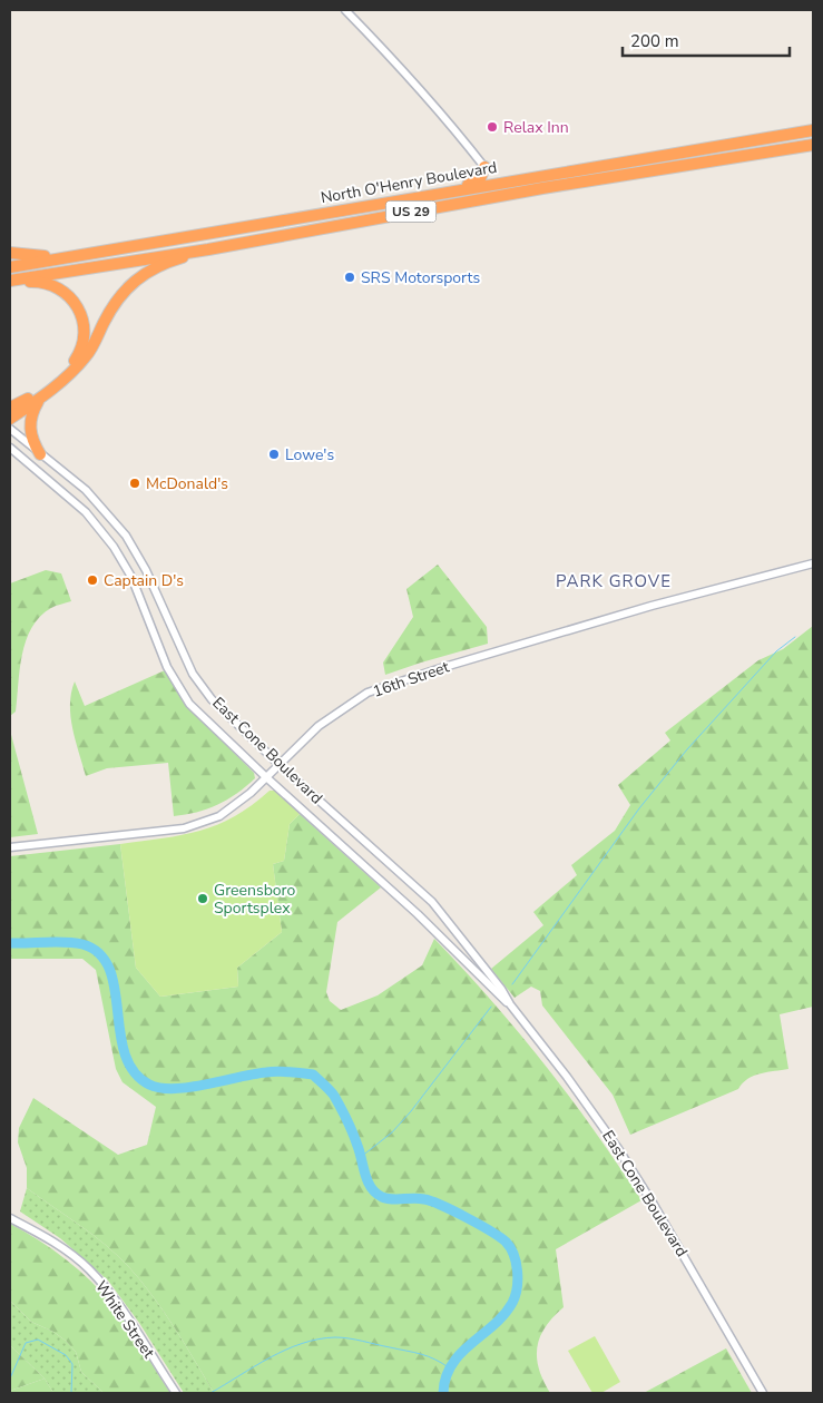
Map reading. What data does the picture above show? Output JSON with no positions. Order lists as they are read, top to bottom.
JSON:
{
  "streets": {
    "highway": ["North O'Henry Boulevard", "US 29"],
    "street": ["16th Street", "East Cone Boulevard", "White Street"]
  },
  "crossings": [
    ["16th Street", "East Cone Boulevard"]
  ],
  "districts": ["PARK GROVE"],
  "places": [
    "Relax Inn",
    "SRS Motorsports",
    "Lowe's",
    "McDonald's",
    "Captain D's",
    "Greensboro Sportsplex"
  ],
  "scale_bar": "200 m"
}
